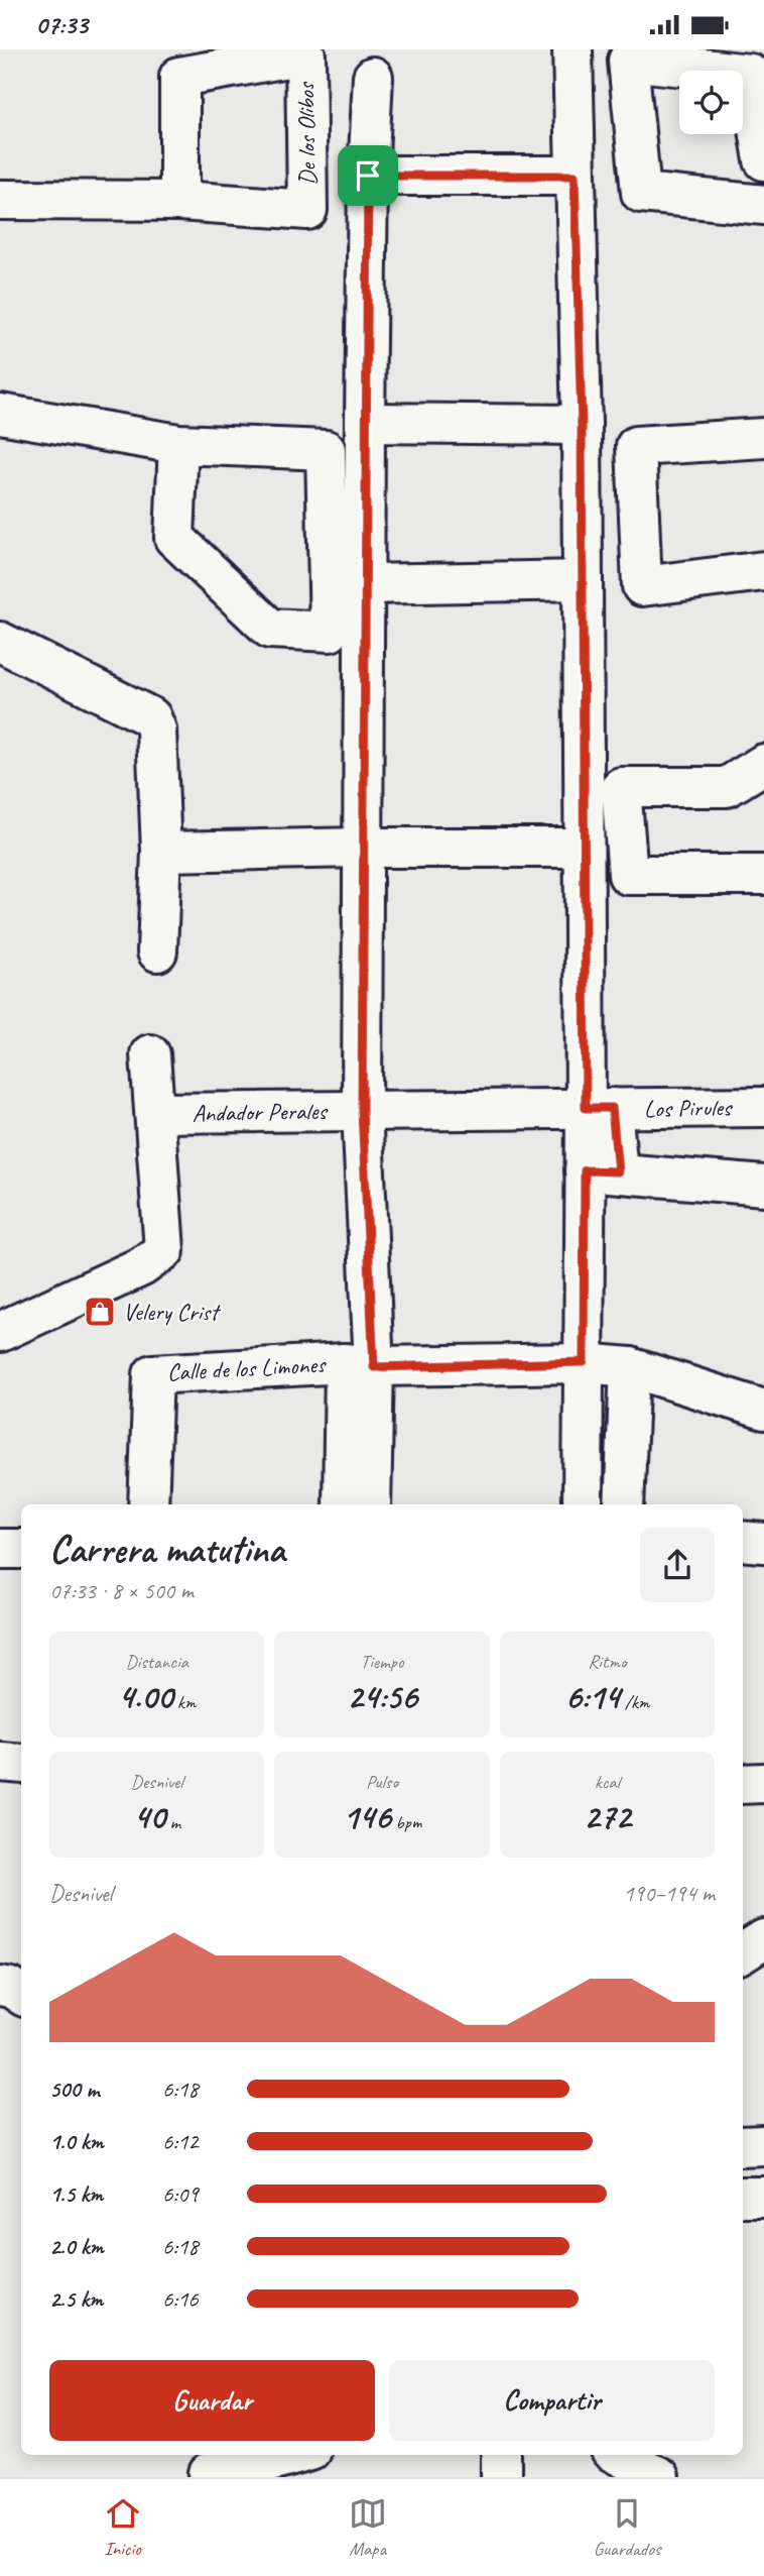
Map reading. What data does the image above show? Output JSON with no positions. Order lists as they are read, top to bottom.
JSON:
{
  "streets": {
    "street": [
      "De los Olibos",
      "Los Pirules",
      "Andador Perales",
      "Calle de los Limones"
    ]
  },
  "crossings": [
    ["Los Pirules", "Andador Perales"]
  ],
  "places": {
    "shop": ["Velery Crist"]
  },
  "page": {
    "status": "07:33",
    "heading": ["Carrera matutina", "07:33 · 8 × 500 m"],
    "stats": [
      ["Distancia", "4.00 km"],
      ["Tiempo", "24:56"],
      ["Ritmo", "6:14 /km"],
      ["Desnivel", "40 m"],
      ["Pulso", "146 bpm"],
      ["kcal", "272"]
    ],
    "chart": ["Desnivel", "190–194 m"],
    "list": [
      {
        "name": "500 m",
        "note": "6:18"
      },
      {
        "name": "1.0 km",
        "note": "6:12"
      },
      {
        "name": "1.5 km",
        "note": "6:09"
      },
      {
        "name": "2.0 km",
        "note": "6:18"
      },
      {
        "name": "2.5 km",
        "note": "6:16"
      }
    ],
    "buttons": ["Guardar", "Compartir"],
    "tabs": ["Inicio", "Mapa", "Guardados"]
  }
}
